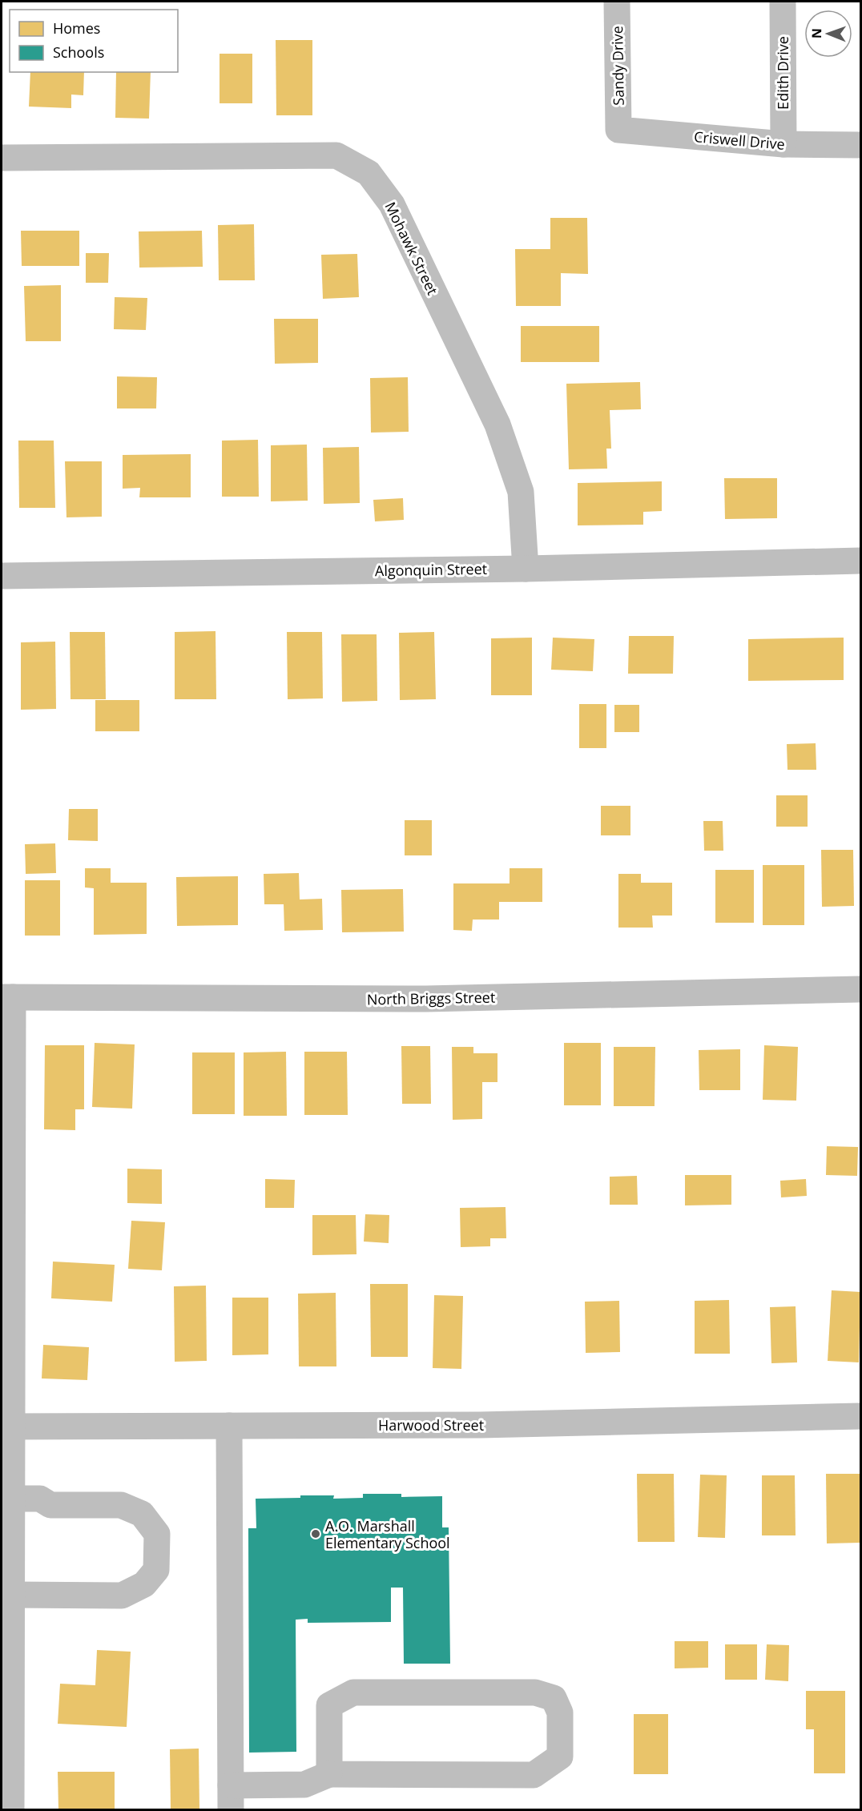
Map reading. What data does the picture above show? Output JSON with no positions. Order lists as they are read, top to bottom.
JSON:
{
  "streets": {
    "street": [
      "Sandy Drive",
      "Edith Drive",
      "Criswell Drive",
      "Mohawk Street",
      "Algonquin Street",
      "North Briggs Street",
      "Harwood Street"
    ]
  },
  "crossings": [
    ["Sandy Drive", "Criswell Drive"],
    ["Edith Drive", "Criswell Drive"],
    ["Mohawk Street", "Algonquin Street"]
  ],
  "places": ["A.O. Marshall Elementary School"],
  "legend": ["Homes", "Schools"],
  "north": "left"
}
